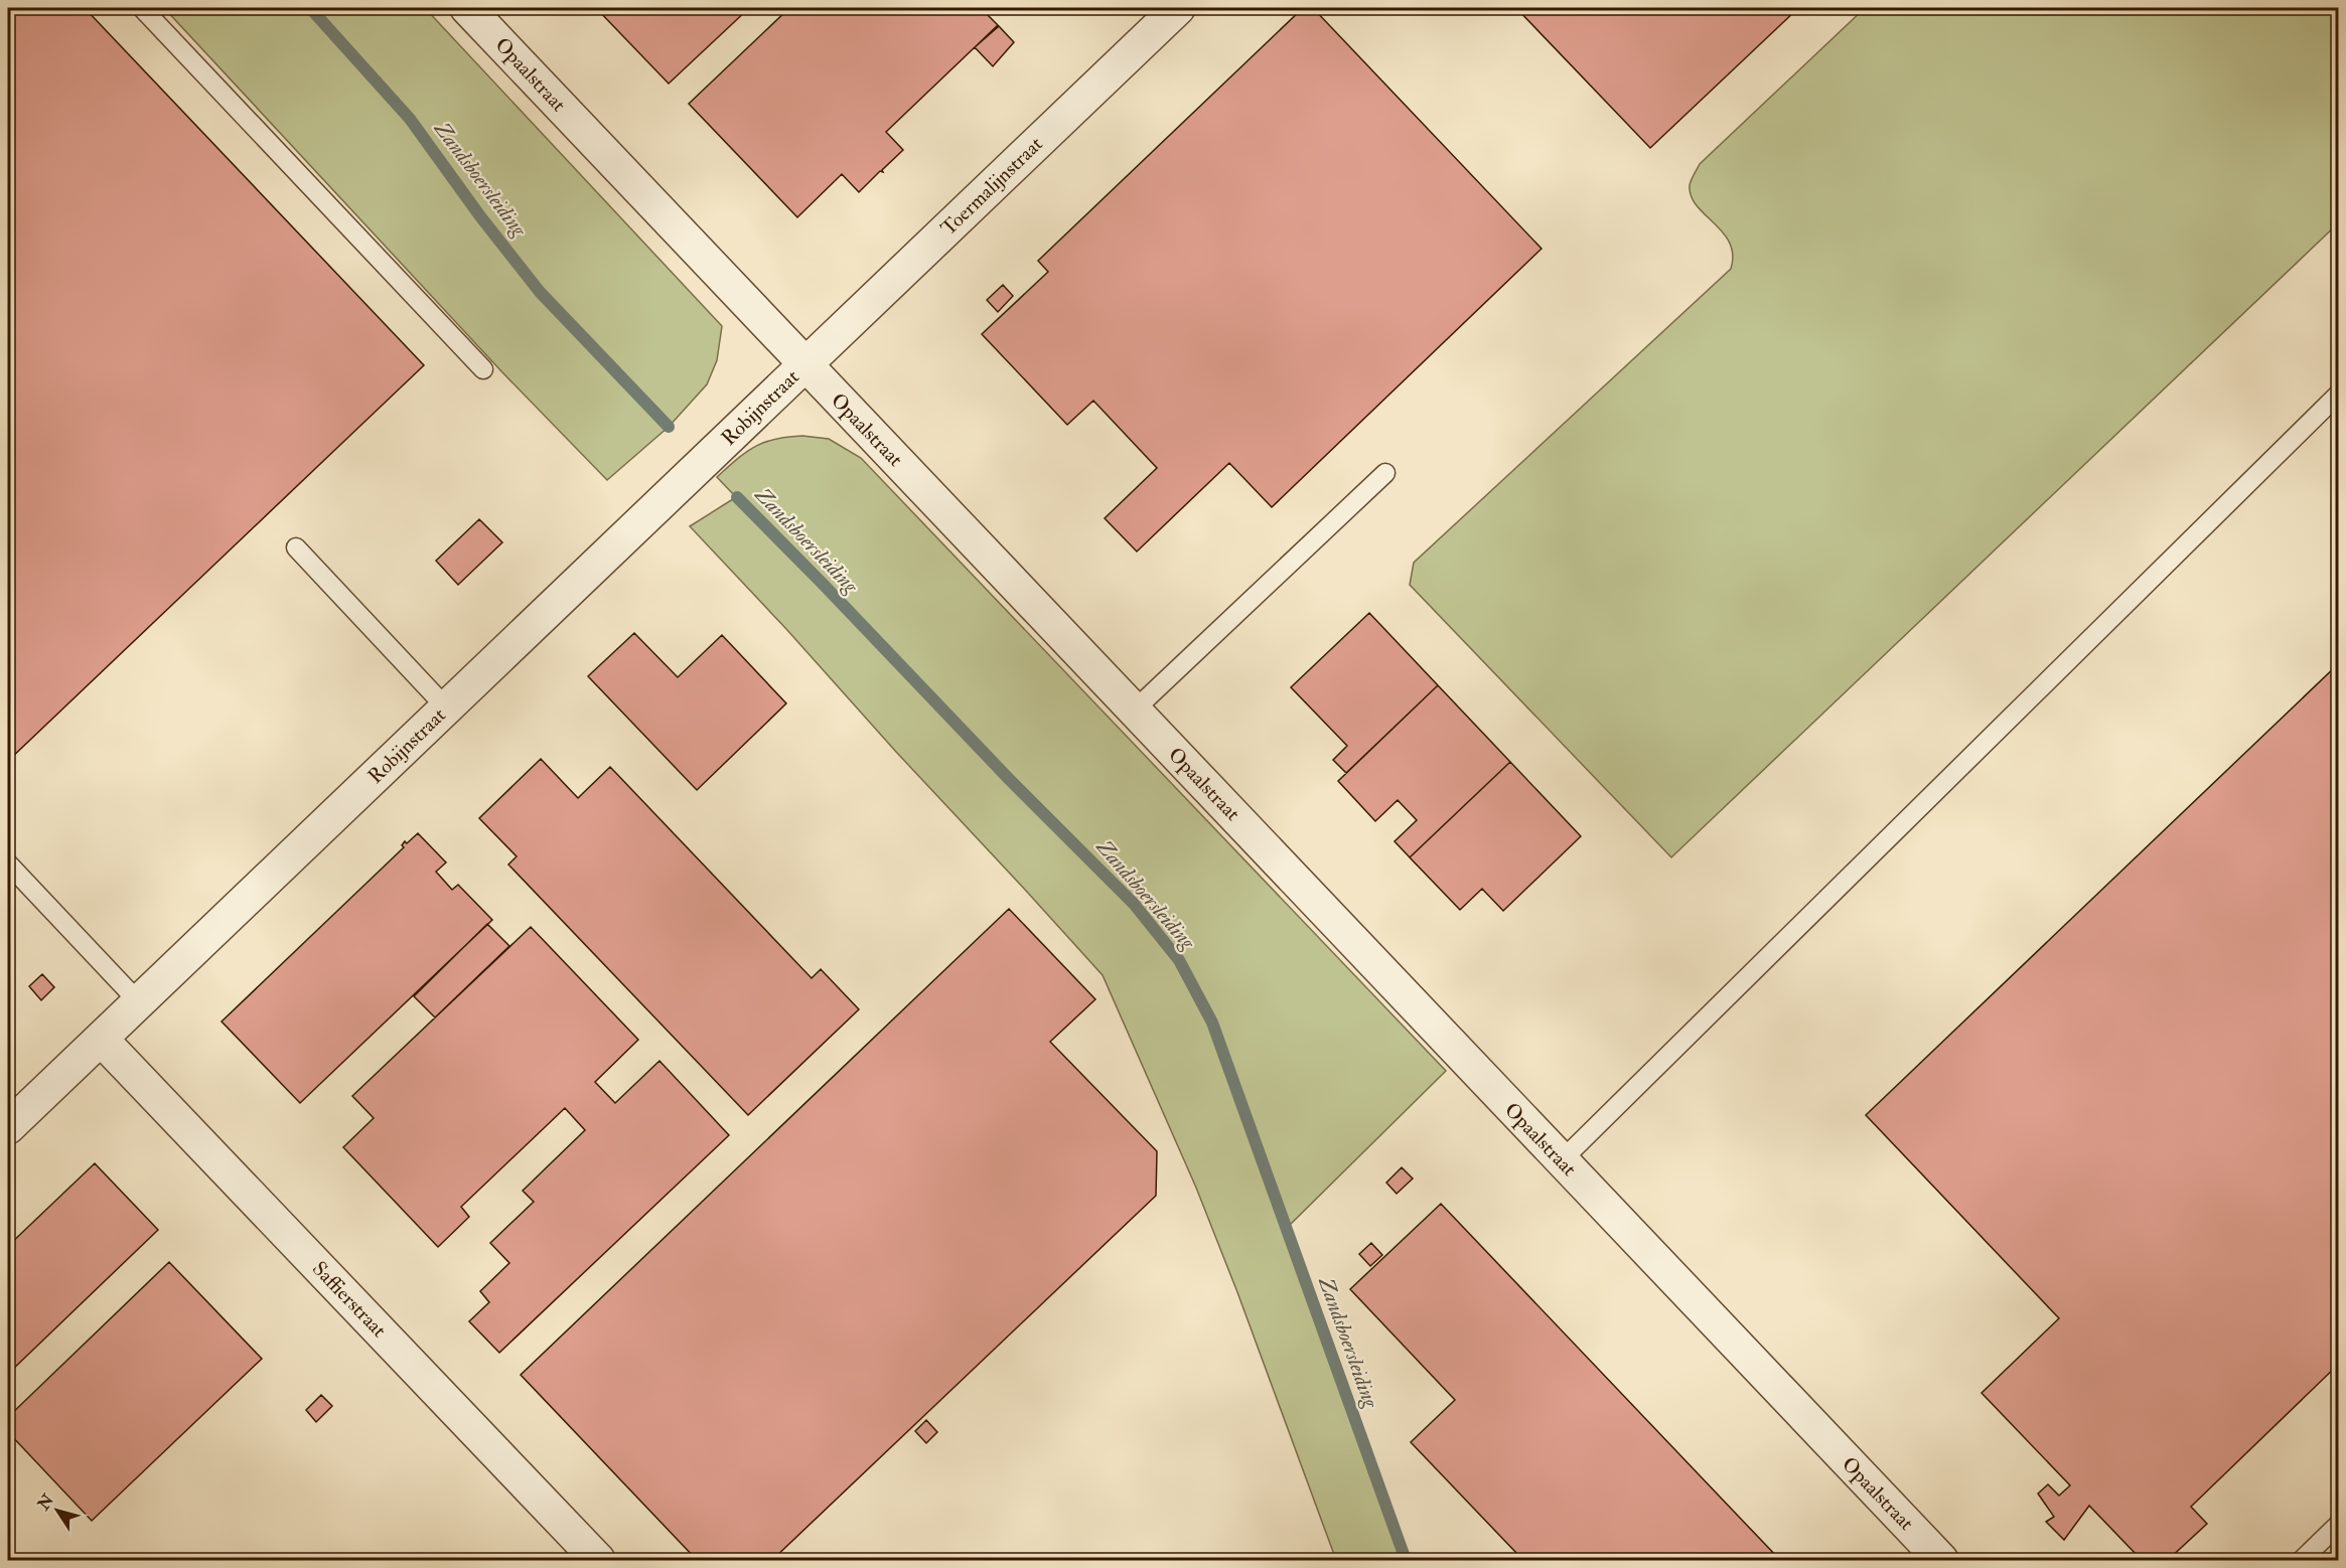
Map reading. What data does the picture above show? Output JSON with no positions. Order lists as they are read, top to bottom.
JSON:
{
  "streets": {
    "street": [
      "Opaalstraat",
      "Toermalijnstraat",
      "Robijnstraat",
      "Saffierstraat"
    ]
  },
  "crossings": [
    ["Opaalstraat", "Toermalijnstraat"],
    ["Opaalstraat", "Robijnstraat"],
    ["Toermalijnstraat", "Robijnstraat"],
    ["Robijnstraat", "Saffierstraat"]
  ],
  "water": ["Zandsboersleiding"],
  "north": "top left"
}
